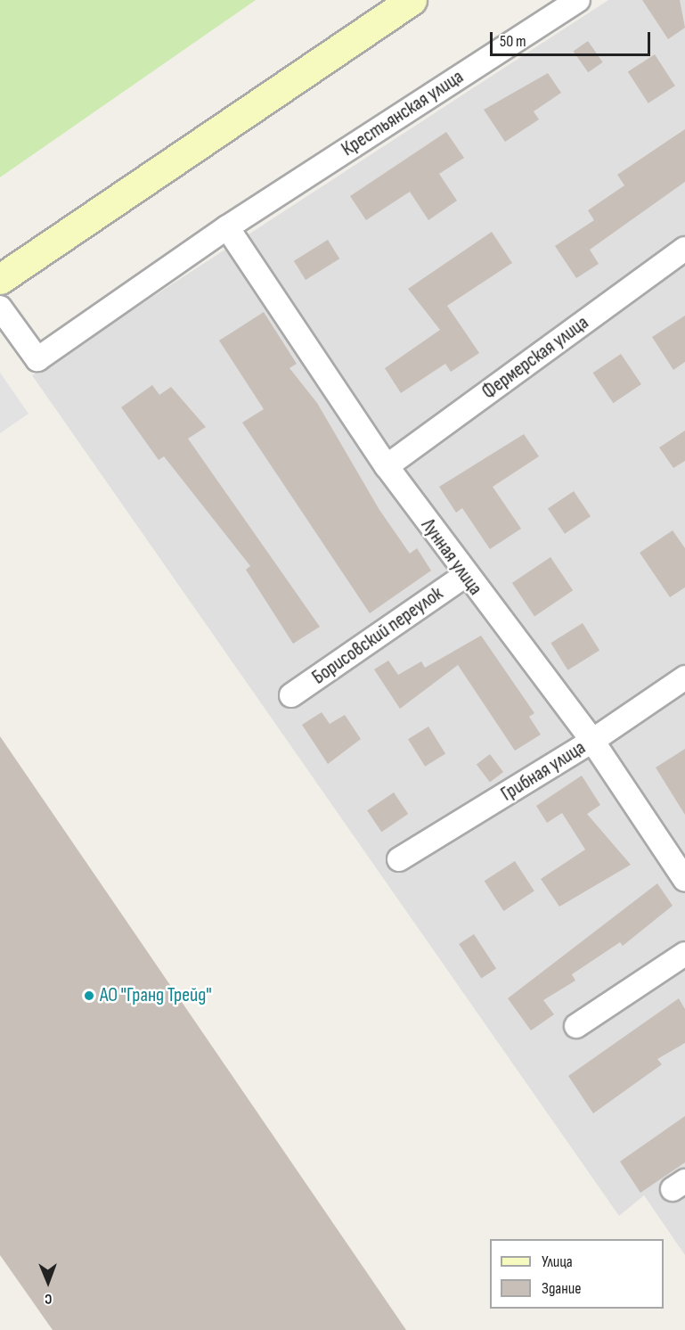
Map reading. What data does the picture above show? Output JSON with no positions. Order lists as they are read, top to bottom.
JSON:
{
  "streets": {
    "street": [
      "Крестьянская улица",
      "Фермерская улица",
      "Лунная улица",
      "Борисовский переулок",
      "Грибная улица"
    ]
  },
  "crossings": [
    ["Крестьянская улица", "Лунная улица"],
    ["Фермерская улица", "Лунная улица"],
    ["Лунная улица", "Борисовский переулок"],
    ["Лунная улица", "Грибная улица"]
  ],
  "places": ["АО \"Гранд Трейд\""],
  "legend": ["Улица", "Здание"],
  "scale_bar": "50 m",
  "north": "bottom"
}
